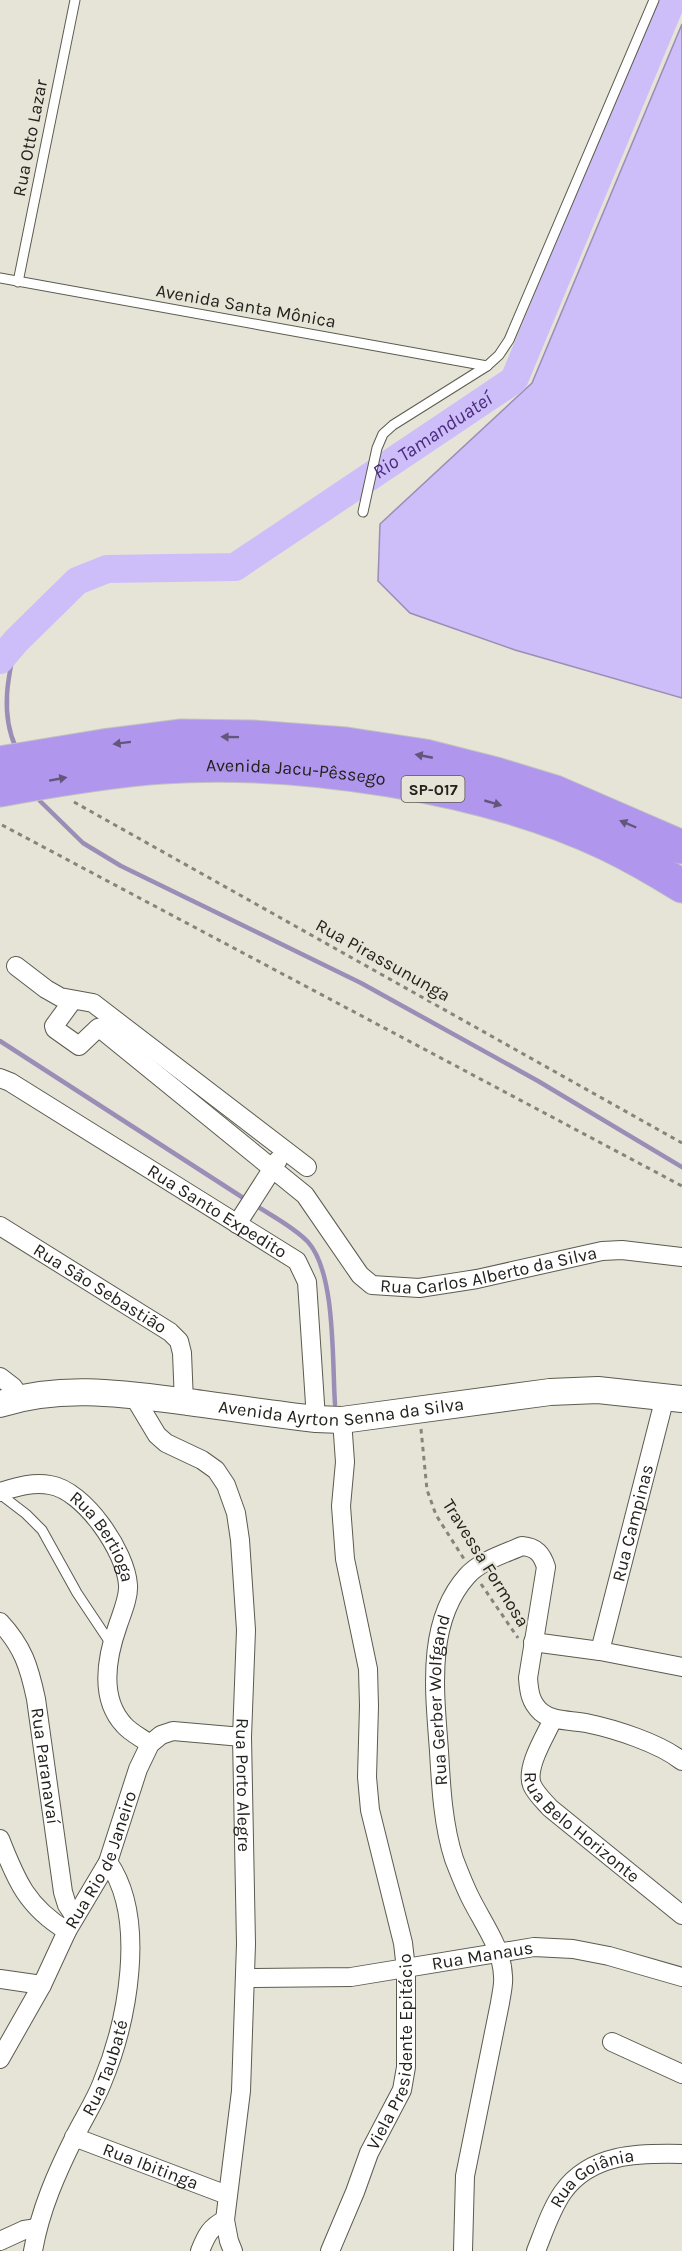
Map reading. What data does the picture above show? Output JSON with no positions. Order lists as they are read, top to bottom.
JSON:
{
  "streets": {
    "highway": ["Avenida Jacu-Pêssego", "SP-017"],
    "main road": ["Avenida Ayrton Senna da Silva"],
    "street": [
      "Rua Santo Expedito",
      "Rua Carlos Alberto da Silva",
      "Rua São Sebastião",
      "Rua Campinas",
      "Rua Bertioga",
      "Rua Gerber Wolfgand",
      "Rua Paranavaí",
      "Rua Porto Alegre",
      "Rua Belo Horizonte",
      "Rua Rio de Janeiro",
      "Rua Manaus",
      "Viela Presidente Epitácio",
      "Rua Taubaté",
      "Rua Ibitinga",
      "Rua Goiânia"
    ],
    "lane": ["Rua Otto Lazar", "Avenida Santa Mônica"],
    "path": ["Rua Pirassununga", "Travessa Formosa"]
  },
  "crossings": [
    ["Rua Otto Lazar", "Avenida Santa Mônica"],
    ["Rua Santo Expedito", "Avenida Ayrton Senna da Silva"],
    ["Rua São Sebastião", "Avenida Ayrton Senna da Silva"],
    ["Avenida Ayrton Senna da Silva", "Rua Campinas"],
    ["Avenida Ayrton Senna da Silva", "Travessa Formosa"],
    ["Avenida Ayrton Senna da Silva", "Rua Porto Alegre"],
    ["Avenida Ayrton Senna da Silva", "Viela Presidente Epitácio"],
    ["Rua Bertioga", "Rua Rio de Janeiro"],
    ["Travessa Formosa", "Rua Gerber Wolfgand"],
    ["Rua Gerber Wolfgand", "Rua Belo Horizonte"],
    ["Rua Gerber Wolfgand", "Rua Manaus"],
    ["Rua Paranavaí", "Rua Rio de Janeiro"],
    ["Rua Porto Alegre", "Rua Manaus"],
    ["Rua Porto Alegre", "Rua Ibitinga"],
    ["Rua Rio de Janeiro", "Rua Taubaté"],
    ["Rua Manaus", "Viela Presidente Epitácio"],
    ["Rua Taubaté", "Rua Ibitinga"]
  ],
  "water": ["Rio Tamanduateí"]
}
